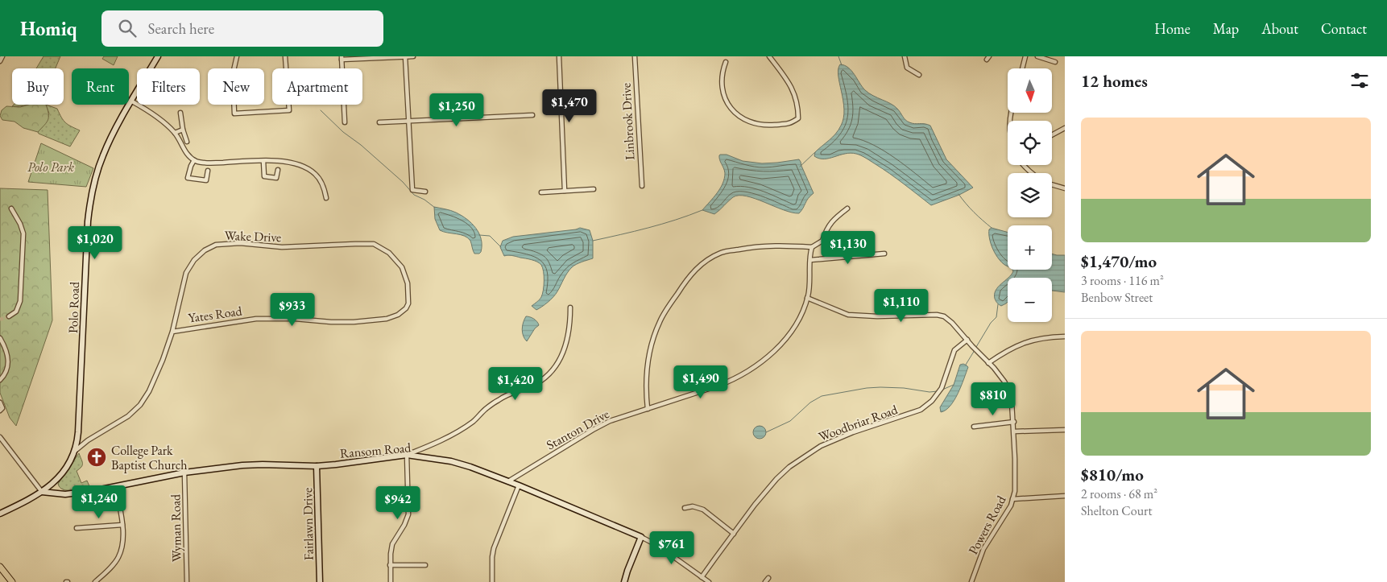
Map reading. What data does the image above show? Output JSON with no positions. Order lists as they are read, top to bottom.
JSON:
{
  "streets": {
    "street": [
      "Linbrook Drive",
      "Wake Drive",
      "Polo Road",
      "Yates Road",
      "Woodbriar Road",
      "Stanton Drive",
      "Ransom Road",
      "Fairlawn Drive",
      "Powers Road",
      "Wyman Road"
    ]
  },
  "crossings": [
    ["Wake Drive", "Polo Road"],
    ["Wake Drive", "Yates Road"],
    ["Polo Road", "Ransom Road"],
    ["Woodbriar Road", "Ransom Road"],
    ["Woodbriar Road", "Powers Road"],
    ["Stanton Drive", "Ransom Road"],
    ["Stanton Drive", "Powers Road"],
    ["Ransom Road", "Fairlawn Drive"],
    ["Ransom Road", "Wyman Road"]
  ],
  "parks": ["Polo Park"],
  "places": {
    "church": ["College Park Baptist Church"]
  },
  "north": "bottom",
  "page": {
    "header": "Homiq",
    "search": "Search here",
    "nav": [
      "Home",
      "Map",
      "About",
      "Contact"
    ],
    "heading": "12 homes",
    "map_buttons": ["+", "−"],
    "chip": [
      "Buy",
      "Rent",
      "Filters",
      "New",
      "Apartment"
    ],
    "price": [
      "$1,470",
      "$1,250",
      "$1,020",
      "$1,130",
      "$1,110",
      "$933",
      "$1,490",
      "$1,420",
      "$810",
      "$1,240",
      "$942",
      "$761"
    ],
    "list": [
      {
        "name": "$1,470/mo",
        "note": "3 rooms · 116 m² · Benbow Street"
      },
      {
        "name": "$810/mo",
        "note": "2 rooms · 68 m² · Shelton Court"
      }
    ]
  }
}
